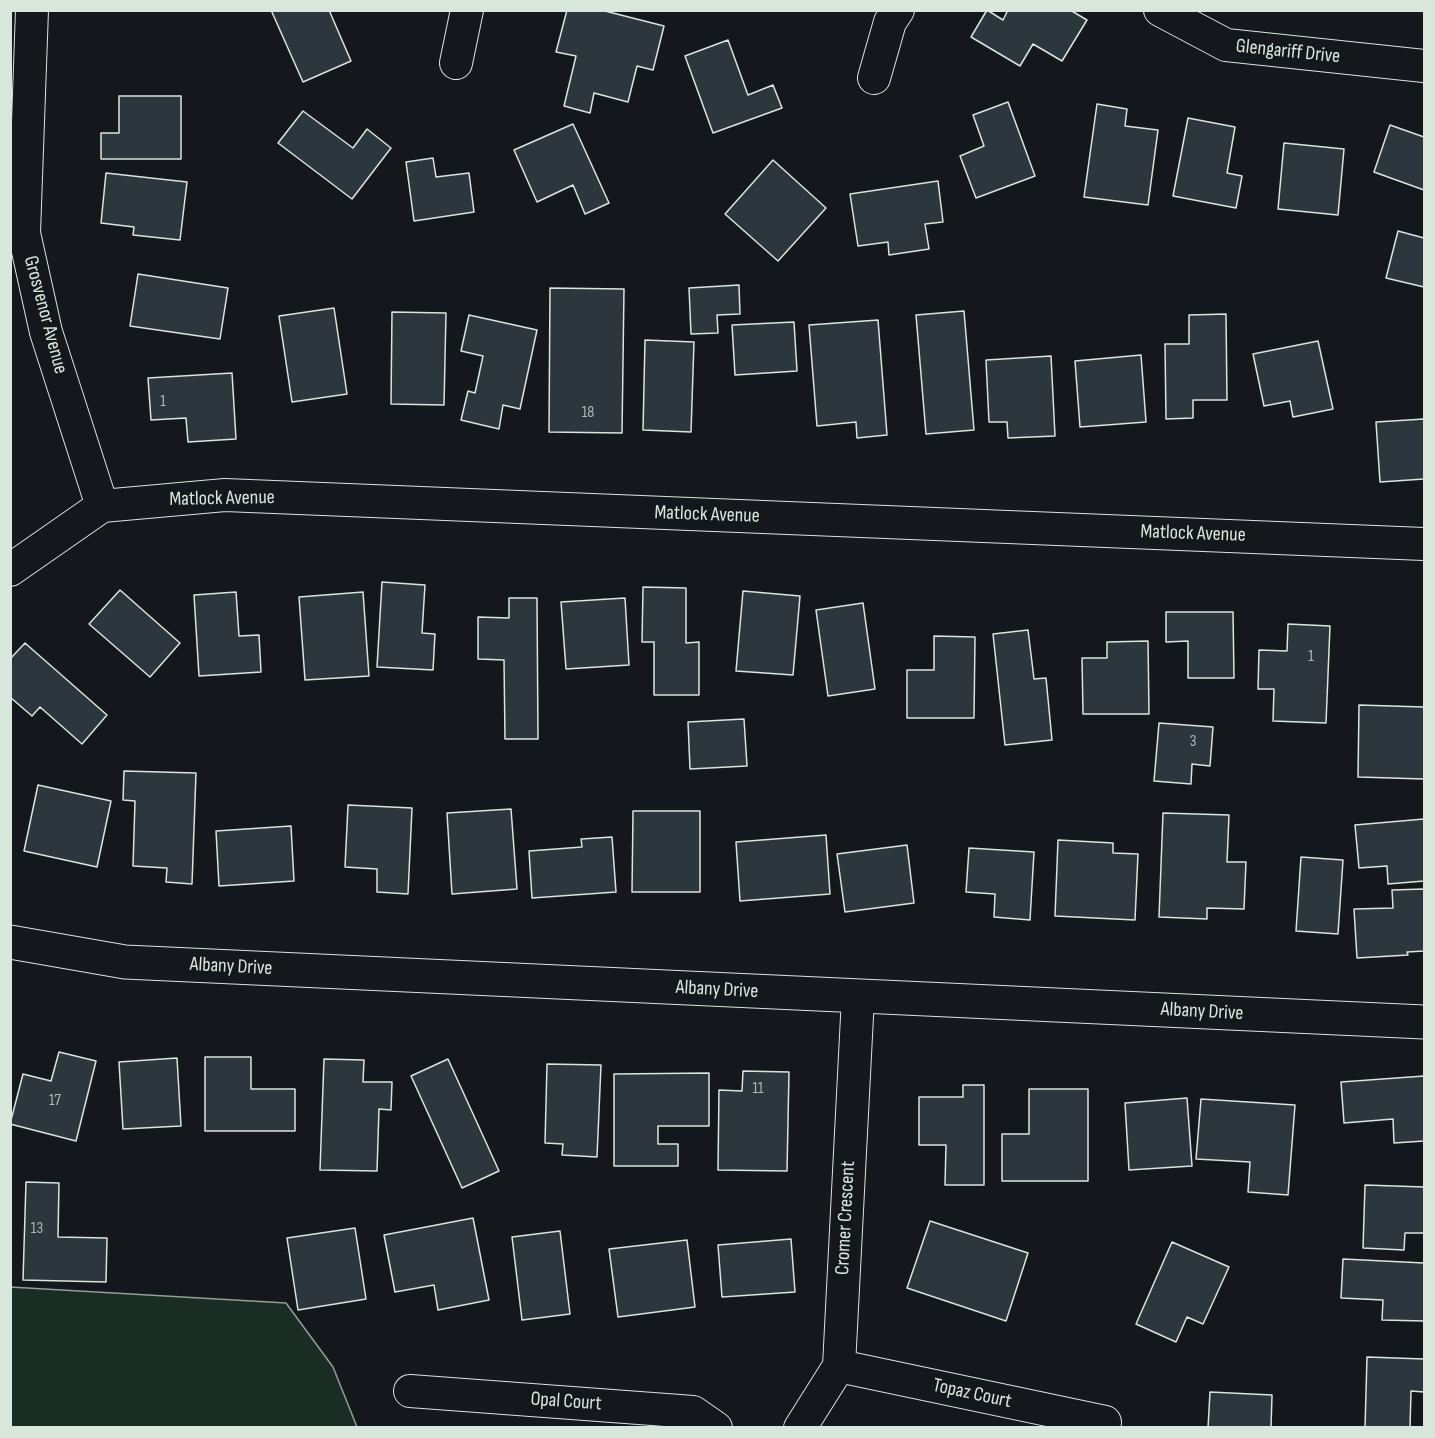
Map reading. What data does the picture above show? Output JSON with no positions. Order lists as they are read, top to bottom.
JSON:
{
  "streets": {
    "street": [
      "Glengariff Drive",
      "Grosvenor Avenue",
      "Matlock Avenue",
      "Albany Drive",
      "Cromer Crescent",
      "Topaz Court",
      "Opal Court"
    ]
  },
  "crossings": [
    ["Grosvenor Avenue", "Matlock Avenue"],
    ["Albany Drive", "Cromer Crescent"],
    ["Cromer Crescent", "Topaz Court"]
  ],
  "house_numbers": [
    "1",
    "18",
    "1",
    "3",
    "11",
    "17",
    "13"
  ]
}
